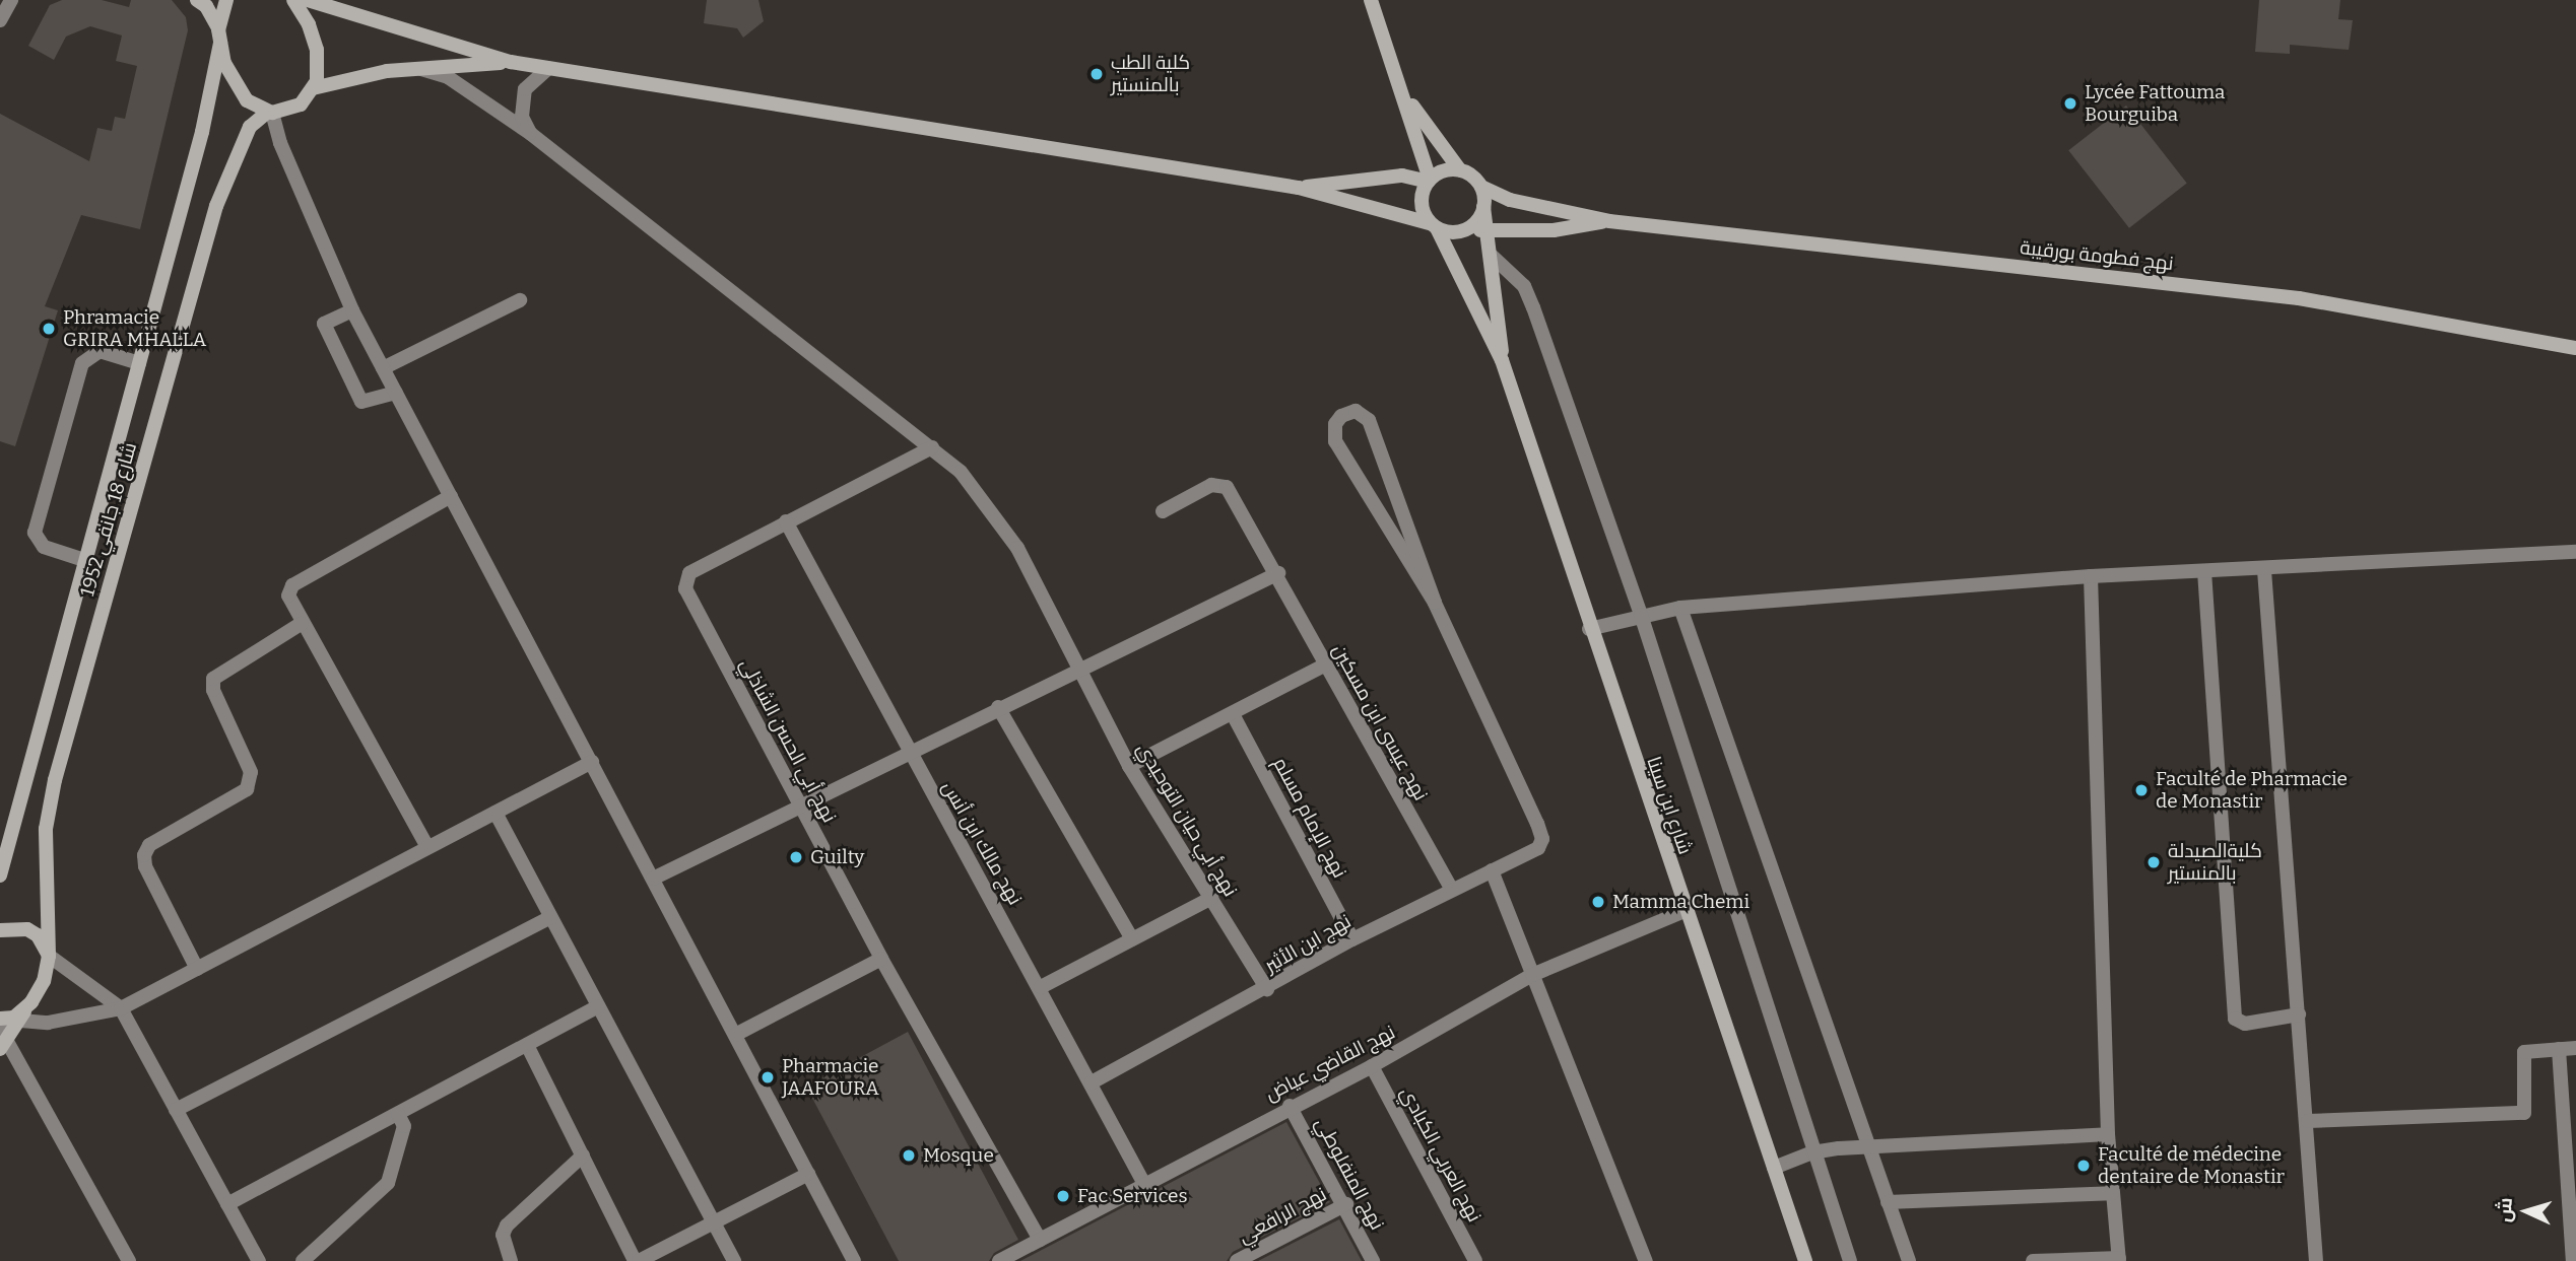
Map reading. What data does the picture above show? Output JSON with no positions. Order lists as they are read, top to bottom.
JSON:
{
  "streets": {
    "main road": ["نهج فطومة بورقيبة", "شارع 18 جانفي 1952", "شارع ابن سينا"],
    "street": [
      "نهج عيسى ابن مسكين",
      "نهج أبي الحسن الشاذلي",
      "نهج الإمام مسلم",
      "نهج أبي حيان التوحيدي",
      "نهج مالك ابن أنس",
      "نهج ابن الأثير",
      "نهج القاضي عياض",
      "نهج العربي الكبادي",
      "نهج المنفلوطي",
      "نهج الرافعي"
    ]
  },
  "crossings": [
    ["نهج عيسى ابن مسكين", "نهج ابن الأثير"],
    ["نهج أبي الحسن الشاذلي", "نهج أبي حيان التوحيدي"],
    ["نهج أبي الحسن الشاذلي", "نهج مالك ابن أنس"],
    ["نهج أبي الحسن الشاذلي", "نهج القاضي عياض"],
    ["شارع ابن سينا", "نهج القاضي عياض"],
    ["نهج الإمام مسلم", "نهج ابن الأثير"],
    ["نهج أبي حيان التوحيدي", "نهج ابن الأثير"],
    ["نهج مالك ابن أنس", "نهج ابن الأثير"],
    ["نهج مالك ابن أنس", "نهج القاضي عياض"],
    ["نهج القاضي عياض", "نهج العربي الكبادي"],
    ["نهج القاضي عياض", "نهج المنفلوطي"],
    ["نهج المنفلوطي", "نهج الرافعي"]
  ],
  "places": [
    "كلية الطب بالمنستير",
    "Lycée Fattouma Bourguiba",
    "Phramacie GRIRA MHALLA",
    "Faculté de Pharmacie de Monastir",
    "Guilty",
    "كليةالصيدلة بالمنستير",
    "Mamma Chemi",
    "Pharmacie JAAFOURA",
    "Mosque",
    "Faculté de médecine dentaire de Monastir",
    "Fac Services"
  ],
  "north": "left"
}
